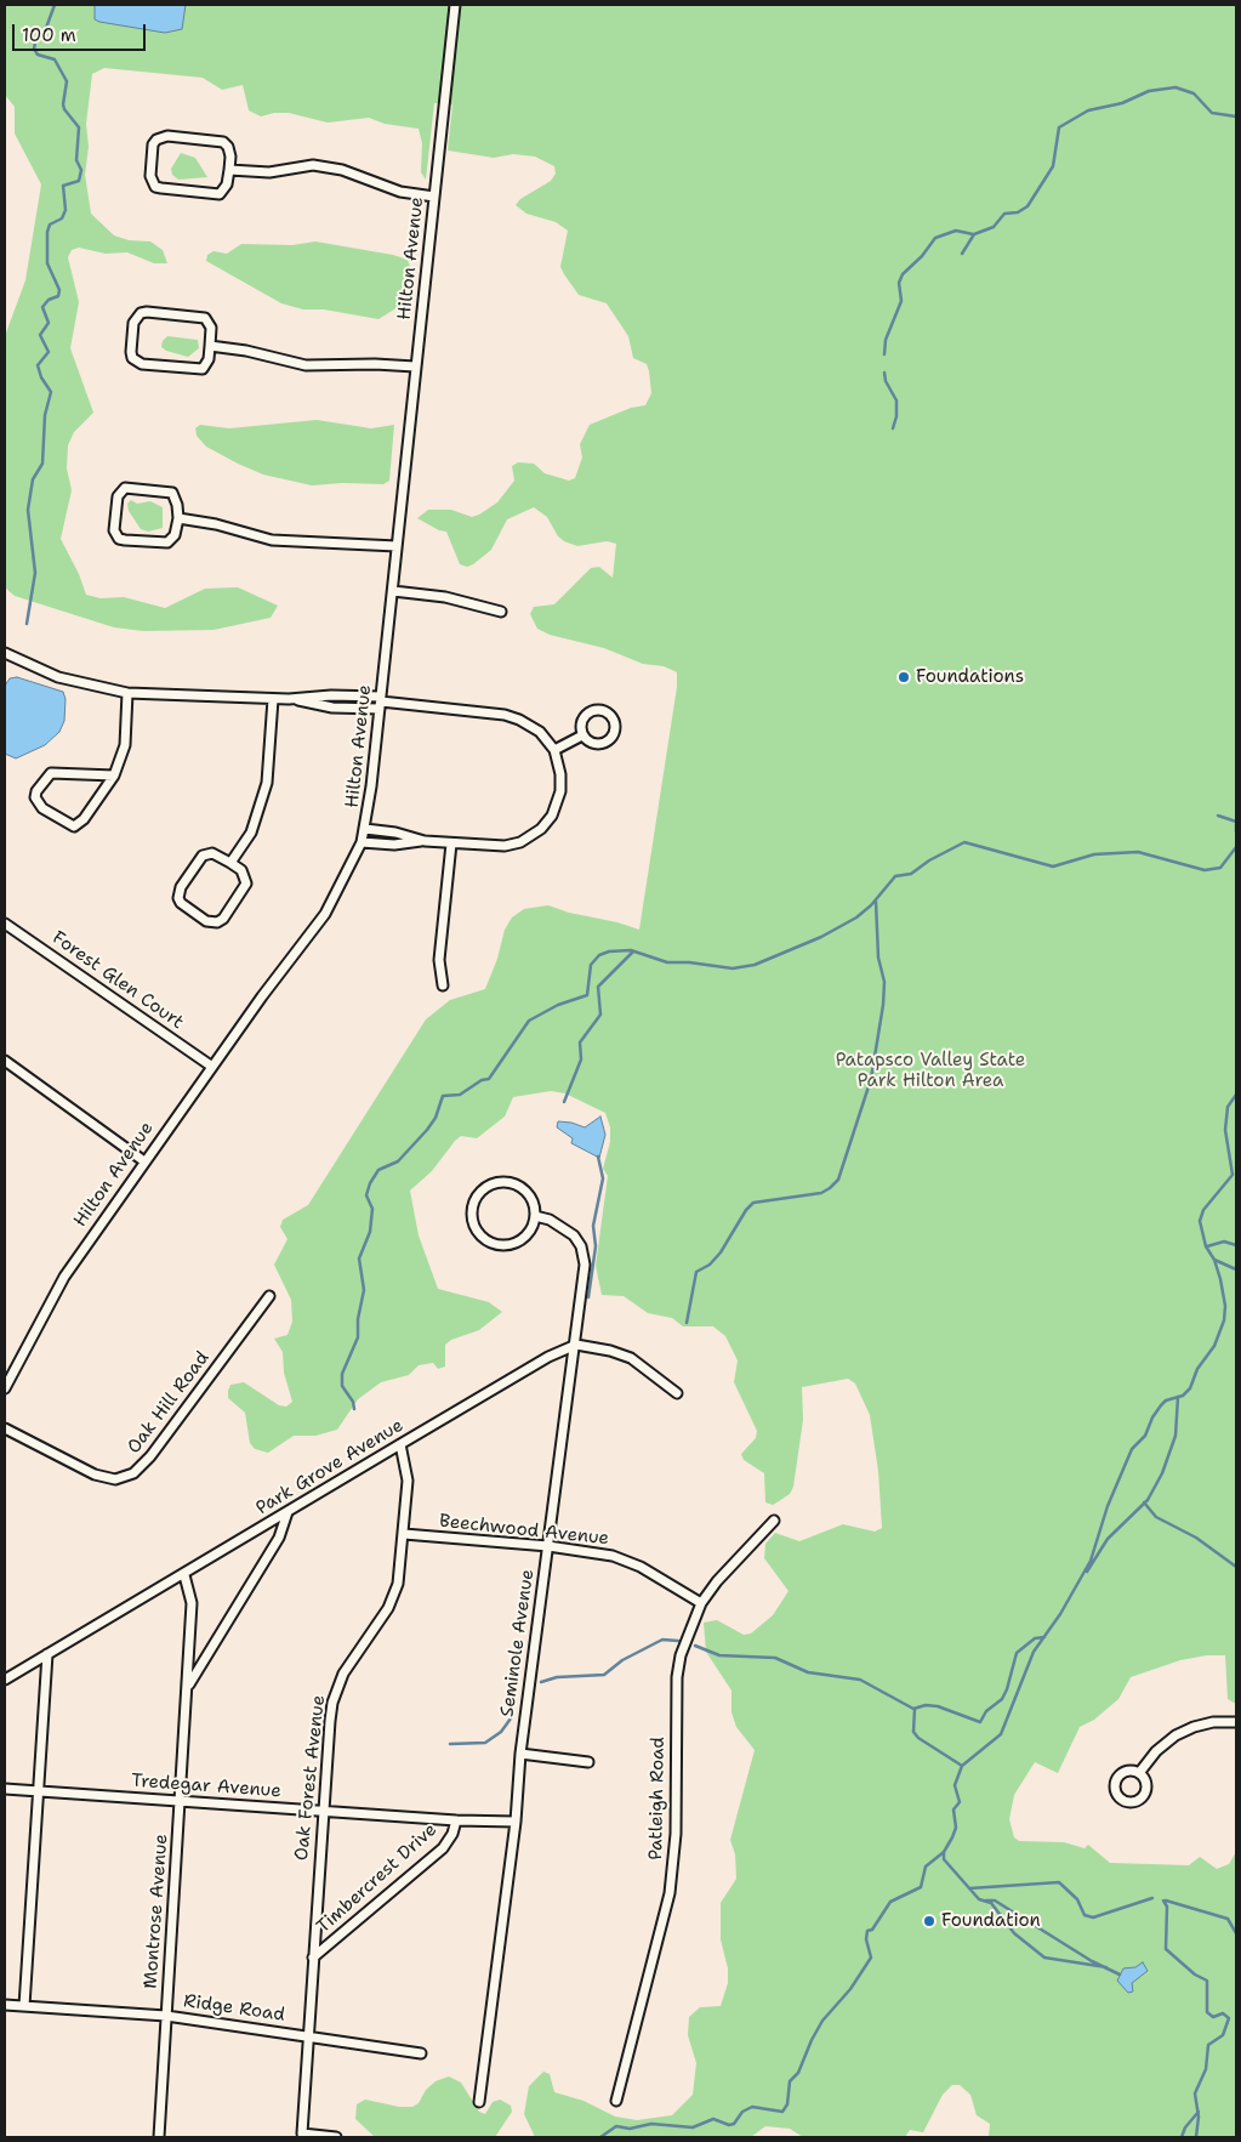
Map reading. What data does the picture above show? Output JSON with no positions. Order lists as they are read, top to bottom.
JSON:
{
  "streets": {
    "street": [
      "Hilton Avenue",
      "Forest Glen Court",
      "Oak Hill Road",
      "Park Grove Avenue",
      "Beechwood Avenue",
      "Seminole Avenue",
      "Oak Forest Avenue",
      "Tredegar Avenue",
      "Patleigh Road",
      "Timbercrest Drive",
      "Montrose Avenue",
      "Ridge Road"
    ]
  },
  "crossings": [
    ["Hilton Avenue", "Forest Glen Court"],
    ["Park Grove Avenue", "Seminole Avenue"],
    ["Park Grove Avenue", "Oak Forest Avenue"],
    ["Park Grove Avenue", "Montrose Avenue"],
    ["Beechwood Avenue", "Seminole Avenue"],
    ["Beechwood Avenue", "Oak Forest Avenue"],
    ["Beechwood Avenue", "Patleigh Road"],
    ["Seminole Avenue", "Tredegar Avenue"],
    ["Oak Forest Avenue", "Tredegar Avenue"],
    ["Oak Forest Avenue", "Timbercrest Drive"],
    ["Oak Forest Avenue", "Ridge Road"],
    ["Tredegar Avenue", "Timbercrest Drive"],
    ["Tredegar Avenue", "Montrose Avenue"],
    ["Montrose Avenue", "Ridge Road"]
  ],
  "parks": ["Patapsco Valley State Park Hilton Area"],
  "places": ["Foundations", "Foundation"],
  "scale_bar": "100 m"
}
